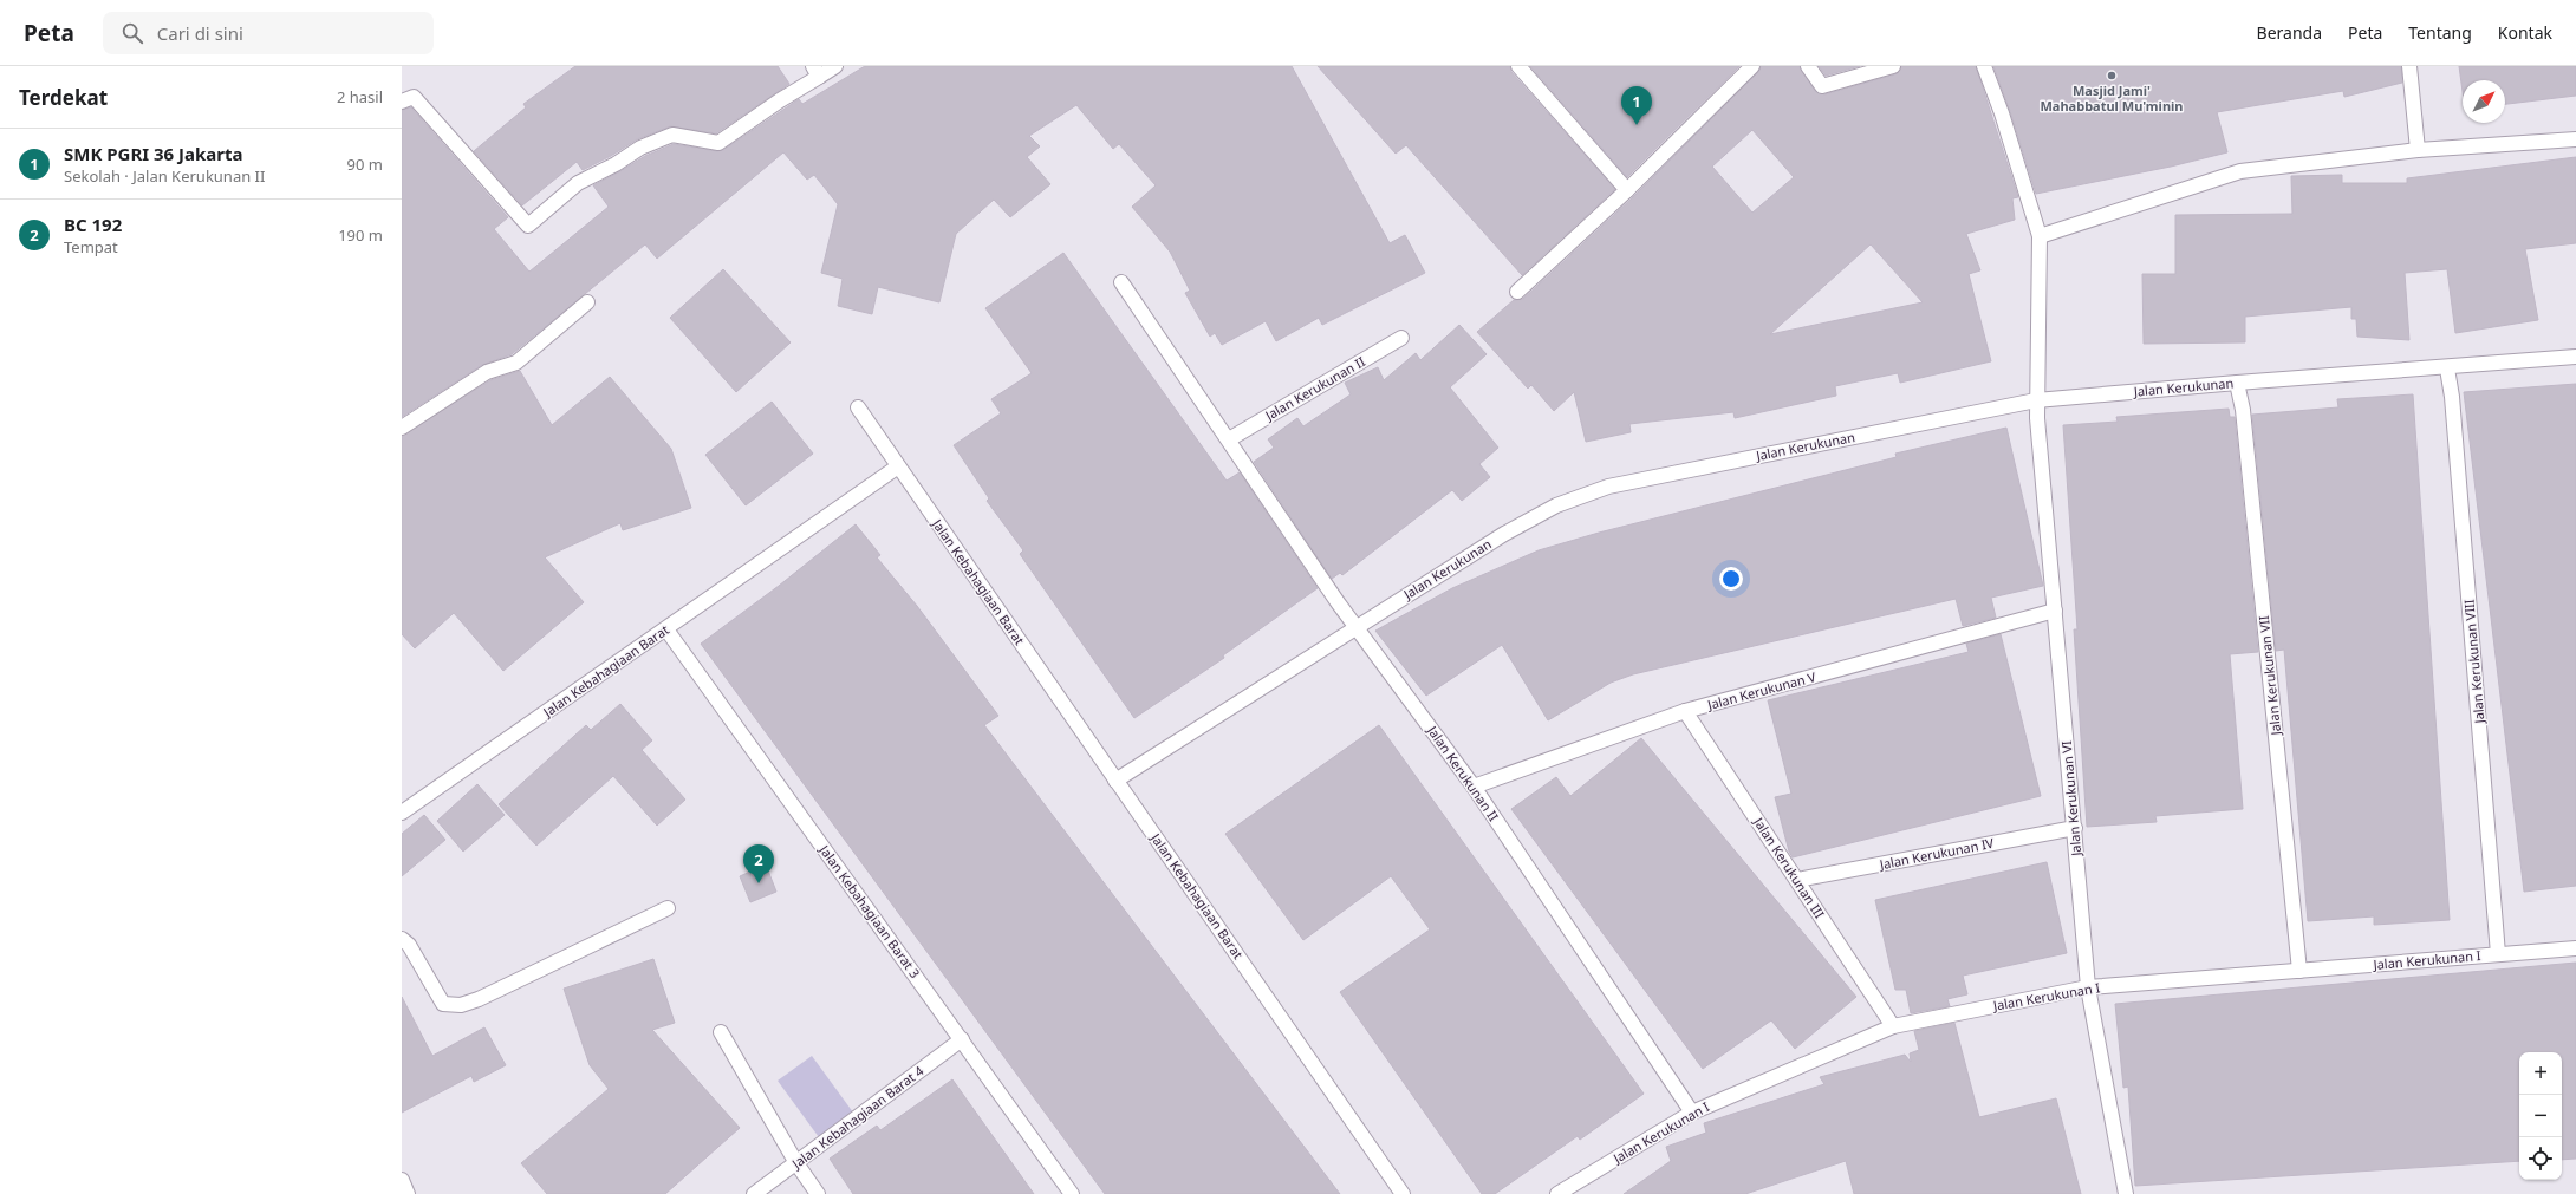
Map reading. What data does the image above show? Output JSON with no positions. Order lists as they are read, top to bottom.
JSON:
{
  "streets": {
    "street": [
      "Jalan Kerukunan",
      "Jalan Kerukunan II",
      "Jalan Kebahagiaan Barat",
      "Jalan Kerukunan VIII",
      "Jalan Kerukunan VII",
      "Jalan Kerukunan V",
      "Jalan Kerukunan VI",
      "Jalan Kerukunan IV",
      "Jalan Kerukunan III",
      "Jalan Kebahagiaan Barat 3",
      "Jalan Kerukunan I",
      "Jalan Kebahagiaan Barat 4"
    ]
  },
  "crossings": [
    ["Jalan Kerukunan", "Jalan Kerukunan II"],
    ["Jalan Kerukunan", "Jalan Kebahagiaan Barat"],
    ["Jalan Kerukunan", "Jalan Kerukunan VIII"],
    ["Jalan Kerukunan", "Jalan Kerukunan VII"],
    ["Jalan Kerukunan", "Jalan Kerukunan VI"],
    ["Jalan Kerukunan II", "Jalan Kerukunan V"],
    ["Jalan Kerukunan II", "Jalan Kerukunan I"],
    ["Jalan Kebahagiaan Barat", "Jalan Kebahagiaan Barat 3"],
    ["Jalan Kerukunan VIII", "Jalan Kerukunan I"],
    ["Jalan Kerukunan VII", "Jalan Kerukunan I"],
    ["Jalan Kerukunan V", "Jalan Kerukunan VI"],
    ["Jalan Kerukunan V", "Jalan Kerukunan III"],
    ["Jalan Kerukunan VI", "Jalan Kerukunan IV"],
    ["Jalan Kerukunan VI", "Jalan Kerukunan I"],
    ["Jalan Kerukunan IV", "Jalan Kerukunan III"],
    ["Jalan Kerukunan III", "Jalan Kerukunan I"],
    ["Jalan Kebahagiaan Barat 3", "Jalan Kebahagiaan Barat 4"]
  ],
  "places": ["Masjid Jami' Mahabbatul Mu'minin"],
  "north": "top right",
  "page": {
    "header": "Peta",
    "search": "Cari di sini",
    "nav": [
      "Beranda",
      "Peta",
      "Tentang",
      "Kontak"
    ],
    "heading": ["Terdekat", "2 hasil"],
    "pins": ["1", "2"],
    "list": [
      {
        "mark": "1",
        "name": "SMK PGRI 36 Jakarta",
        "note": "Sekolah · Jalan Kerukunan II",
        "value": "90 m"
      },
      {
        "mark": "2",
        "name": "BC 192",
        "note": "Tempat",
        "value": "190 m"
      }
    ],
    "map_buttons": ["+", "−"]
  }
}
